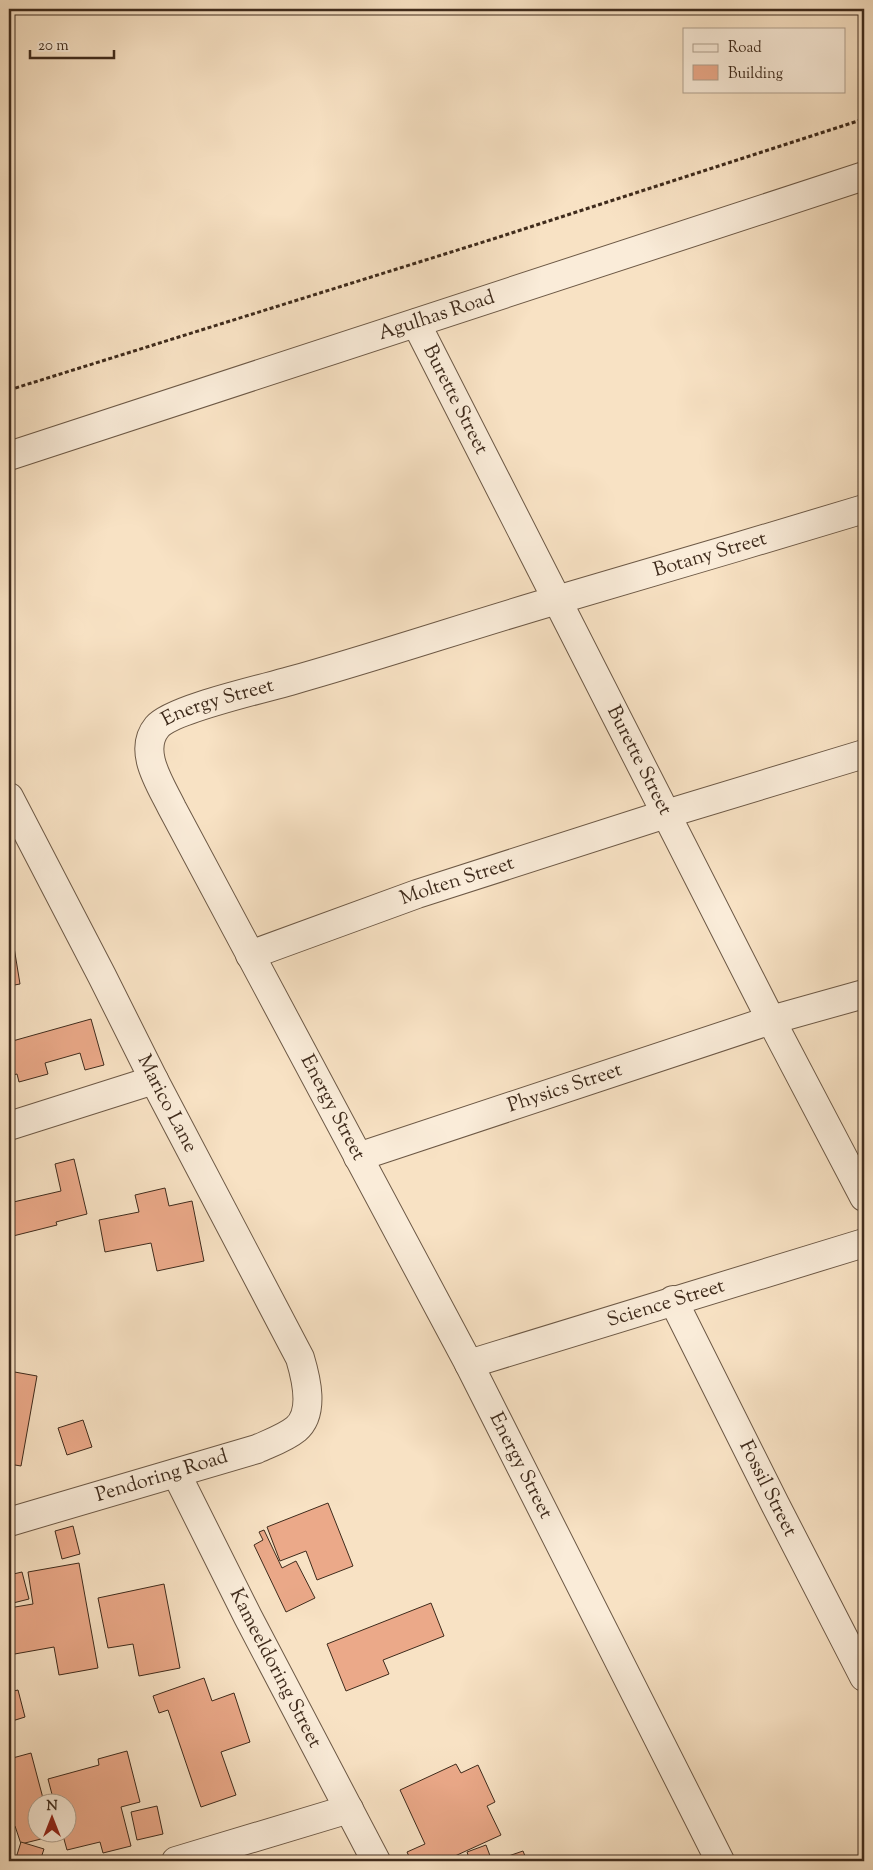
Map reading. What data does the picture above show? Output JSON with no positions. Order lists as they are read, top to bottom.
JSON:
{
  "streets": {
    "street": [
      "Agulhas Road",
      "Burette Street",
      "Botany Street",
      "Energy Street",
      "Molten Street",
      "Physics Street",
      "Marico Lane",
      "Science Street",
      "Pendoring Road",
      "Fossil Street",
      "Kameeldoring Street"
    ]
  },
  "crossings": [
    ["Agulhas Road", "Burette Street"],
    ["Burette Street", "Botany Street"],
    ["Burette Street", "Energy Street"],
    ["Burette Street", "Molten Street"],
    ["Burette Street", "Physics Street"],
    ["Botany Street", "Energy Street"],
    ["Energy Street", "Molten Street"],
    ["Energy Street", "Physics Street"],
    ["Energy Street", "Science Street"],
    ["Marico Lane", "Pendoring Road"],
    ["Science Street", "Fossil Street"],
    ["Pendoring Road", "Kameeldoring Street"]
  ],
  "legend": ["Road", "Building"],
  "scale_bar": "20 m",
  "north": "top"
}
